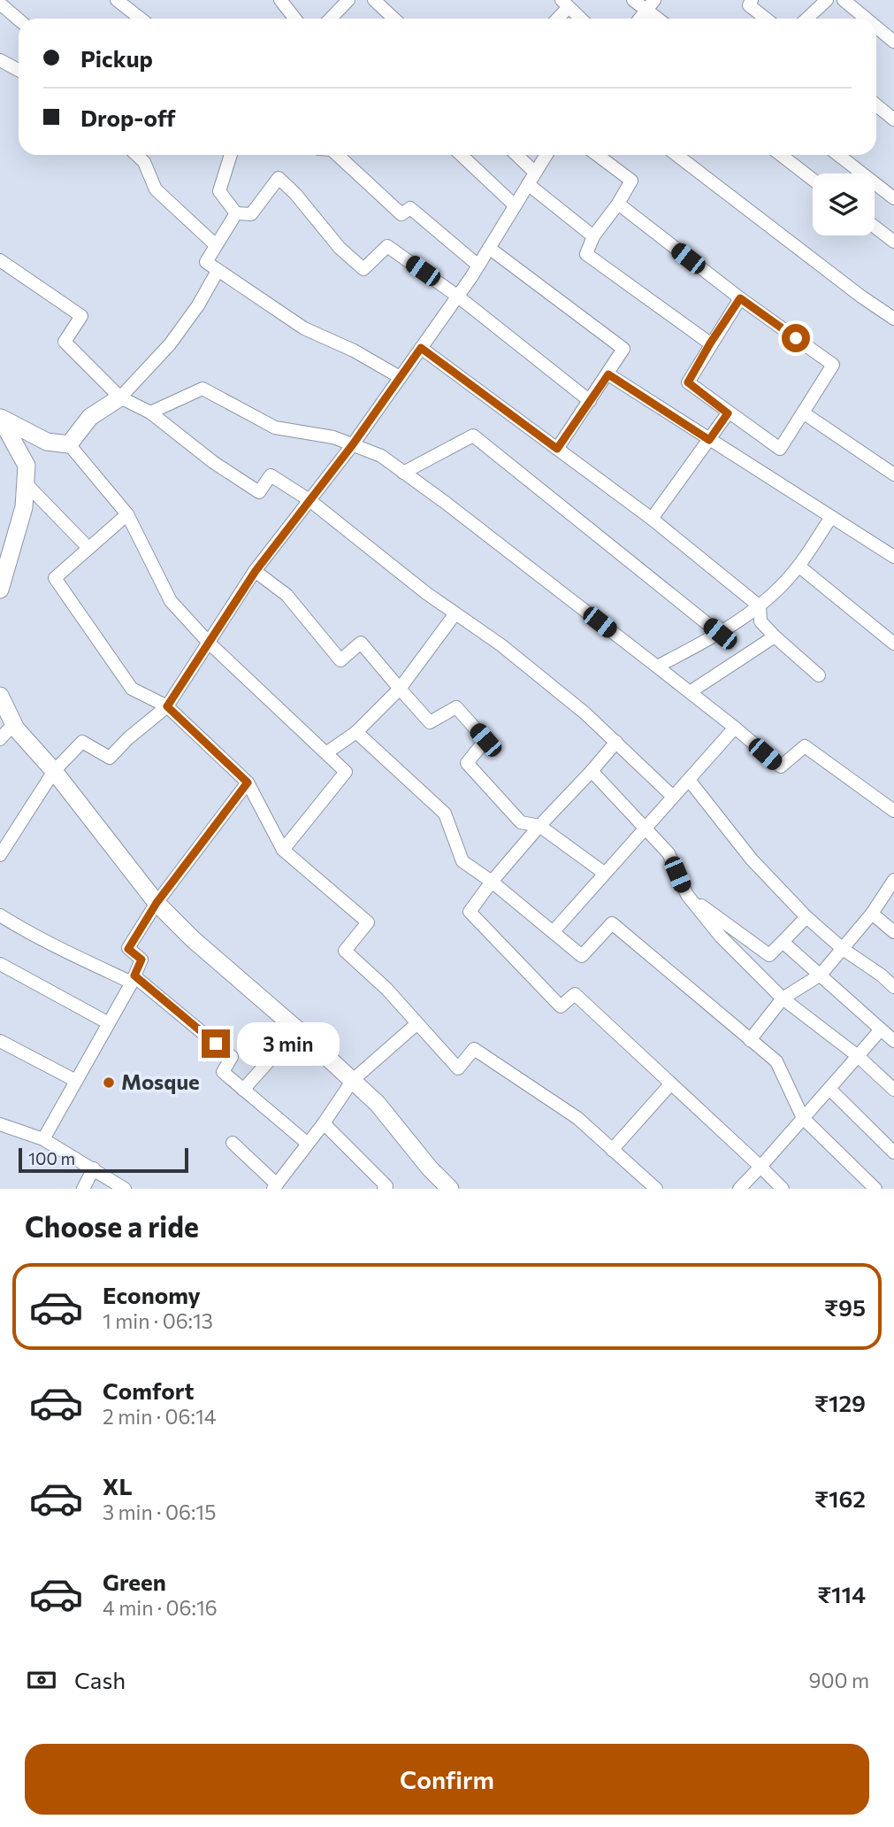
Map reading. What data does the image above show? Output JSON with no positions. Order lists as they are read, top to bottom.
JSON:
{
  "places": ["Mosque"],
  "scale_bar": "100 m",
  "page": {
    "banner": ["Pickup", "Drop-off"],
    "bubble": "3 min",
    "scale": "100 m",
    "heading": "Choose a ride",
    "list": [
      {
        "name": "Economy",
        "note": "1 min · 06:13",
        "value": "₹95"
      },
      {
        "name": "Comfort",
        "note": "2 min · 06:14",
        "value": "₹129"
      },
      {
        "name": "XL",
        "note": "3 min · 06:15",
        "value": "₹162"
      },
      {
        "name": "Green",
        "note": "4 min · 06:16",
        "value": "₹114"
      }
    ],
    "pay": ["Cash", "900 m"],
    "buttons": "Confirm"
  }
}
